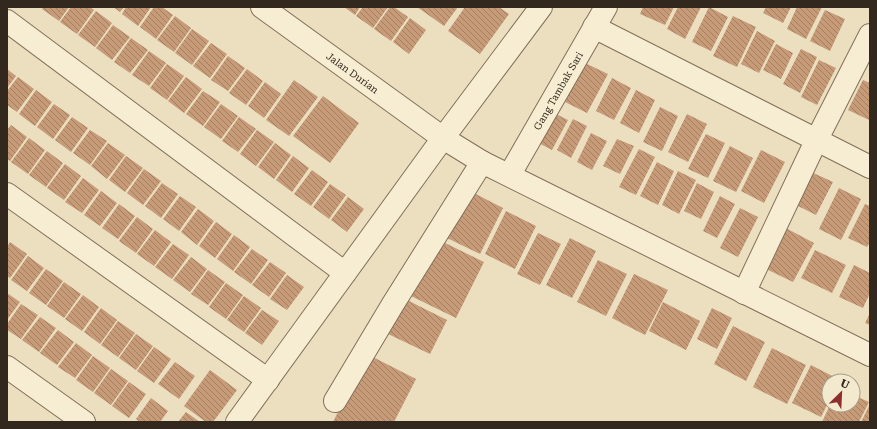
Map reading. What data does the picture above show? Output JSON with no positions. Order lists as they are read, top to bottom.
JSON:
{
  "streets": {
    "street": ["Jalan Durian", "Gang Tambak Sari"]
  },
  "crossings": [
    ["Jalan Durian", "Gang Tambak Sari"]
  ],
  "north": "top right"
}
